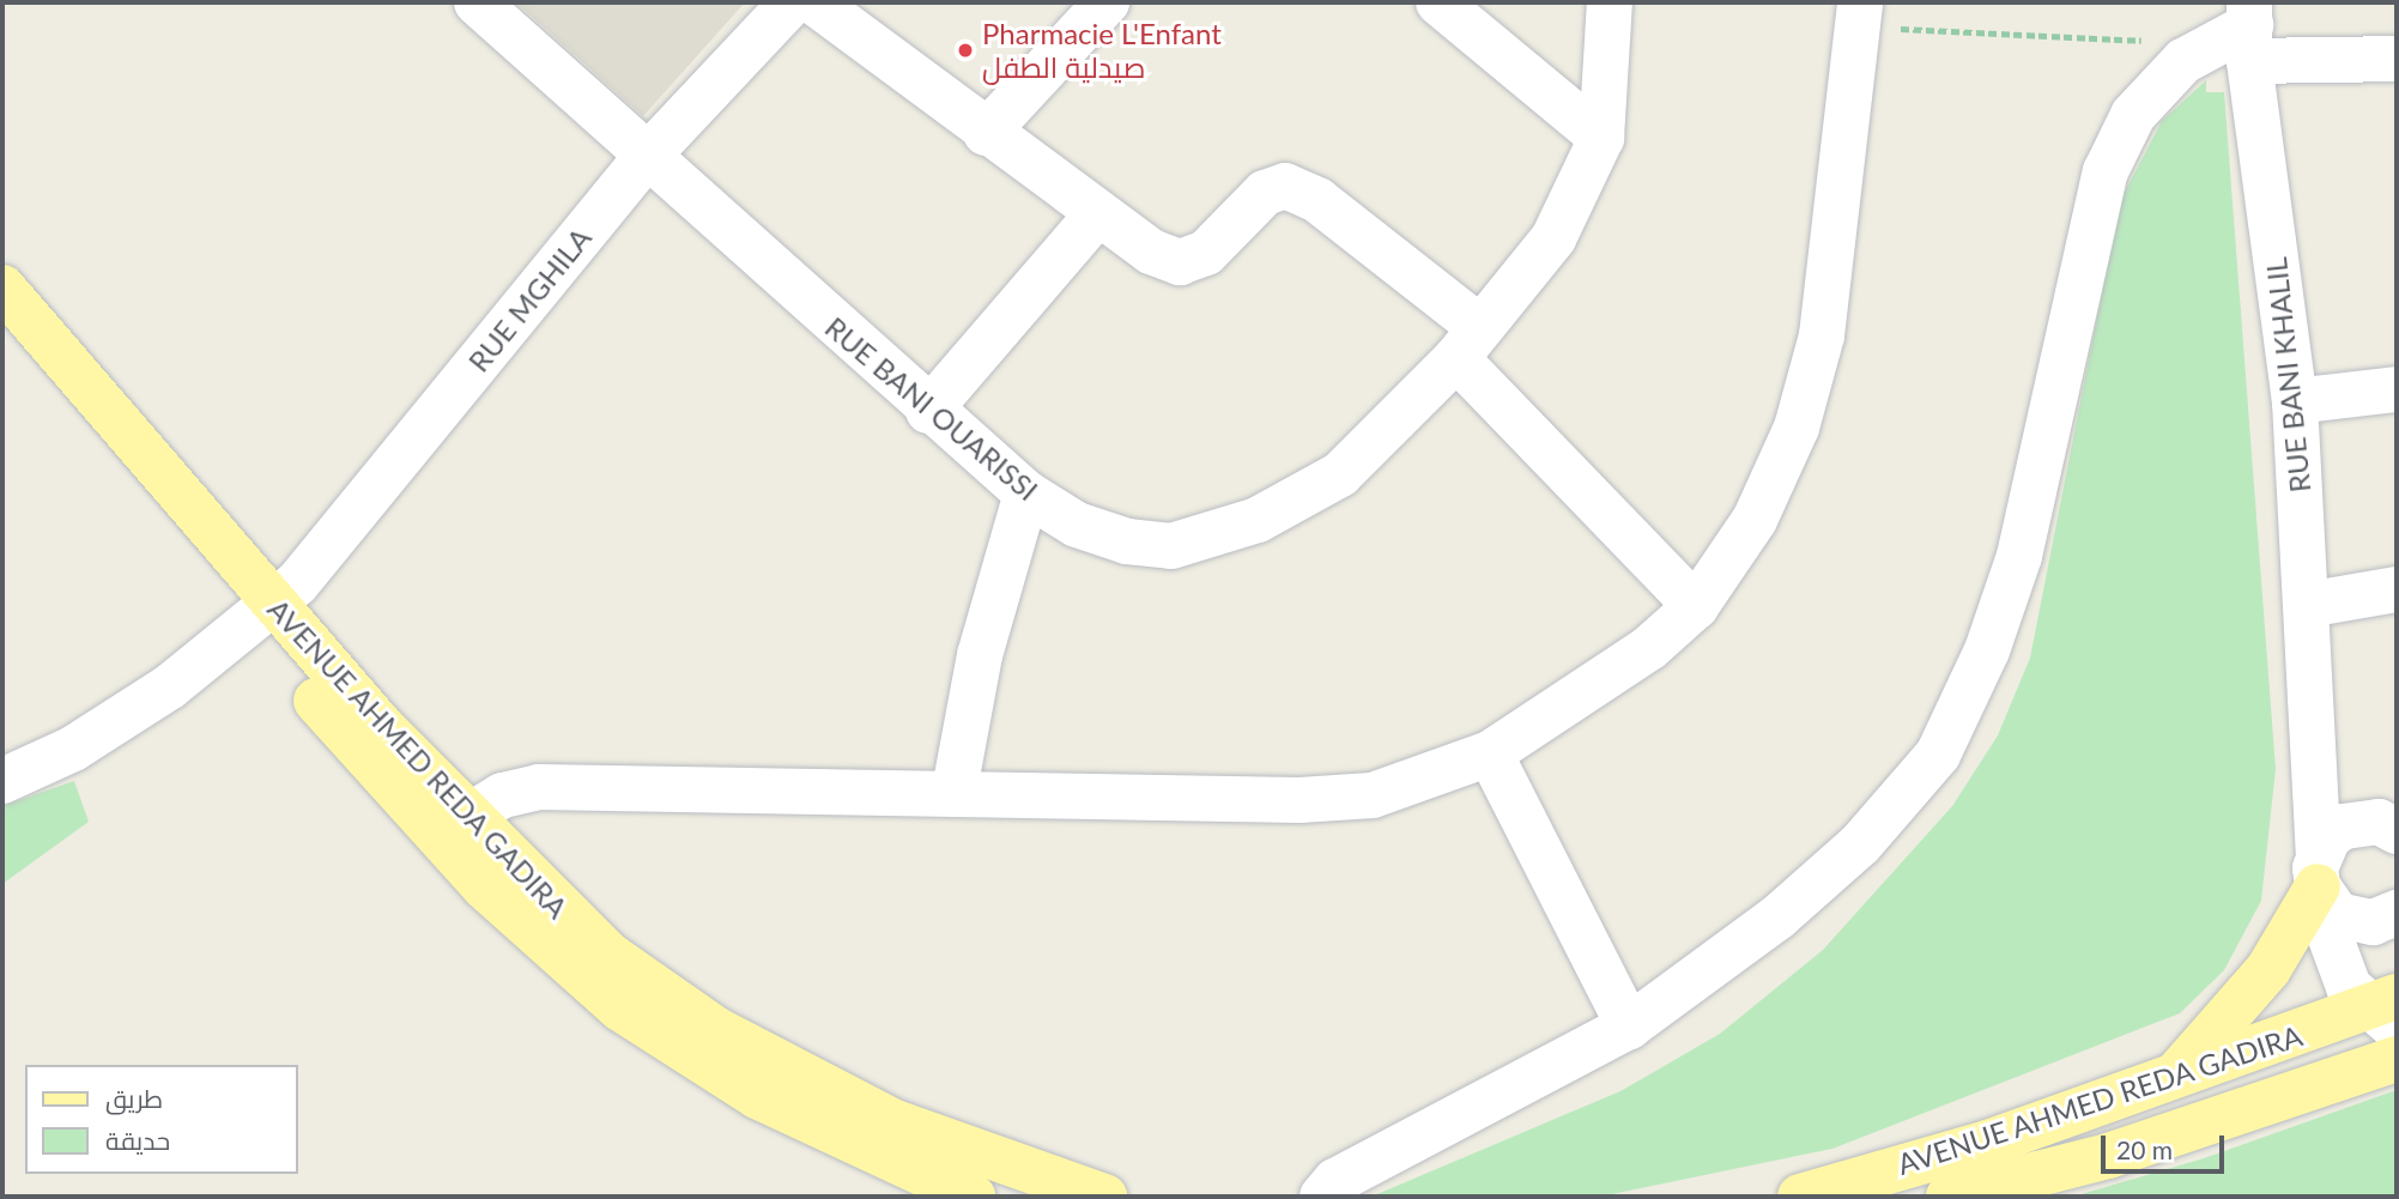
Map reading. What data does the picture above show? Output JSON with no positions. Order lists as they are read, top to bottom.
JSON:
{
  "streets": {
    "main road": ["AVENUE AHMED REDA GADIRA"],
    "street": ["RUE MGHILA", "RUE BANI KHALIL", "RUE BANI OUARISSI"]
  },
  "crossings": [
    ["RUE MGHILA", "RUE BANI OUARISSI"],
    ["RUE MGHILA", "AVENUE AHMED REDA GADIRA"],
    ["RUE BANI KHALIL", "AVENUE AHMED REDA GADIRA"]
  ],
  "places": ["Pharmacie L'Enfant صيدلية الطفل"],
  "legend": ["طريق", "حديقة"],
  "scale_bar": "20 m"
}
